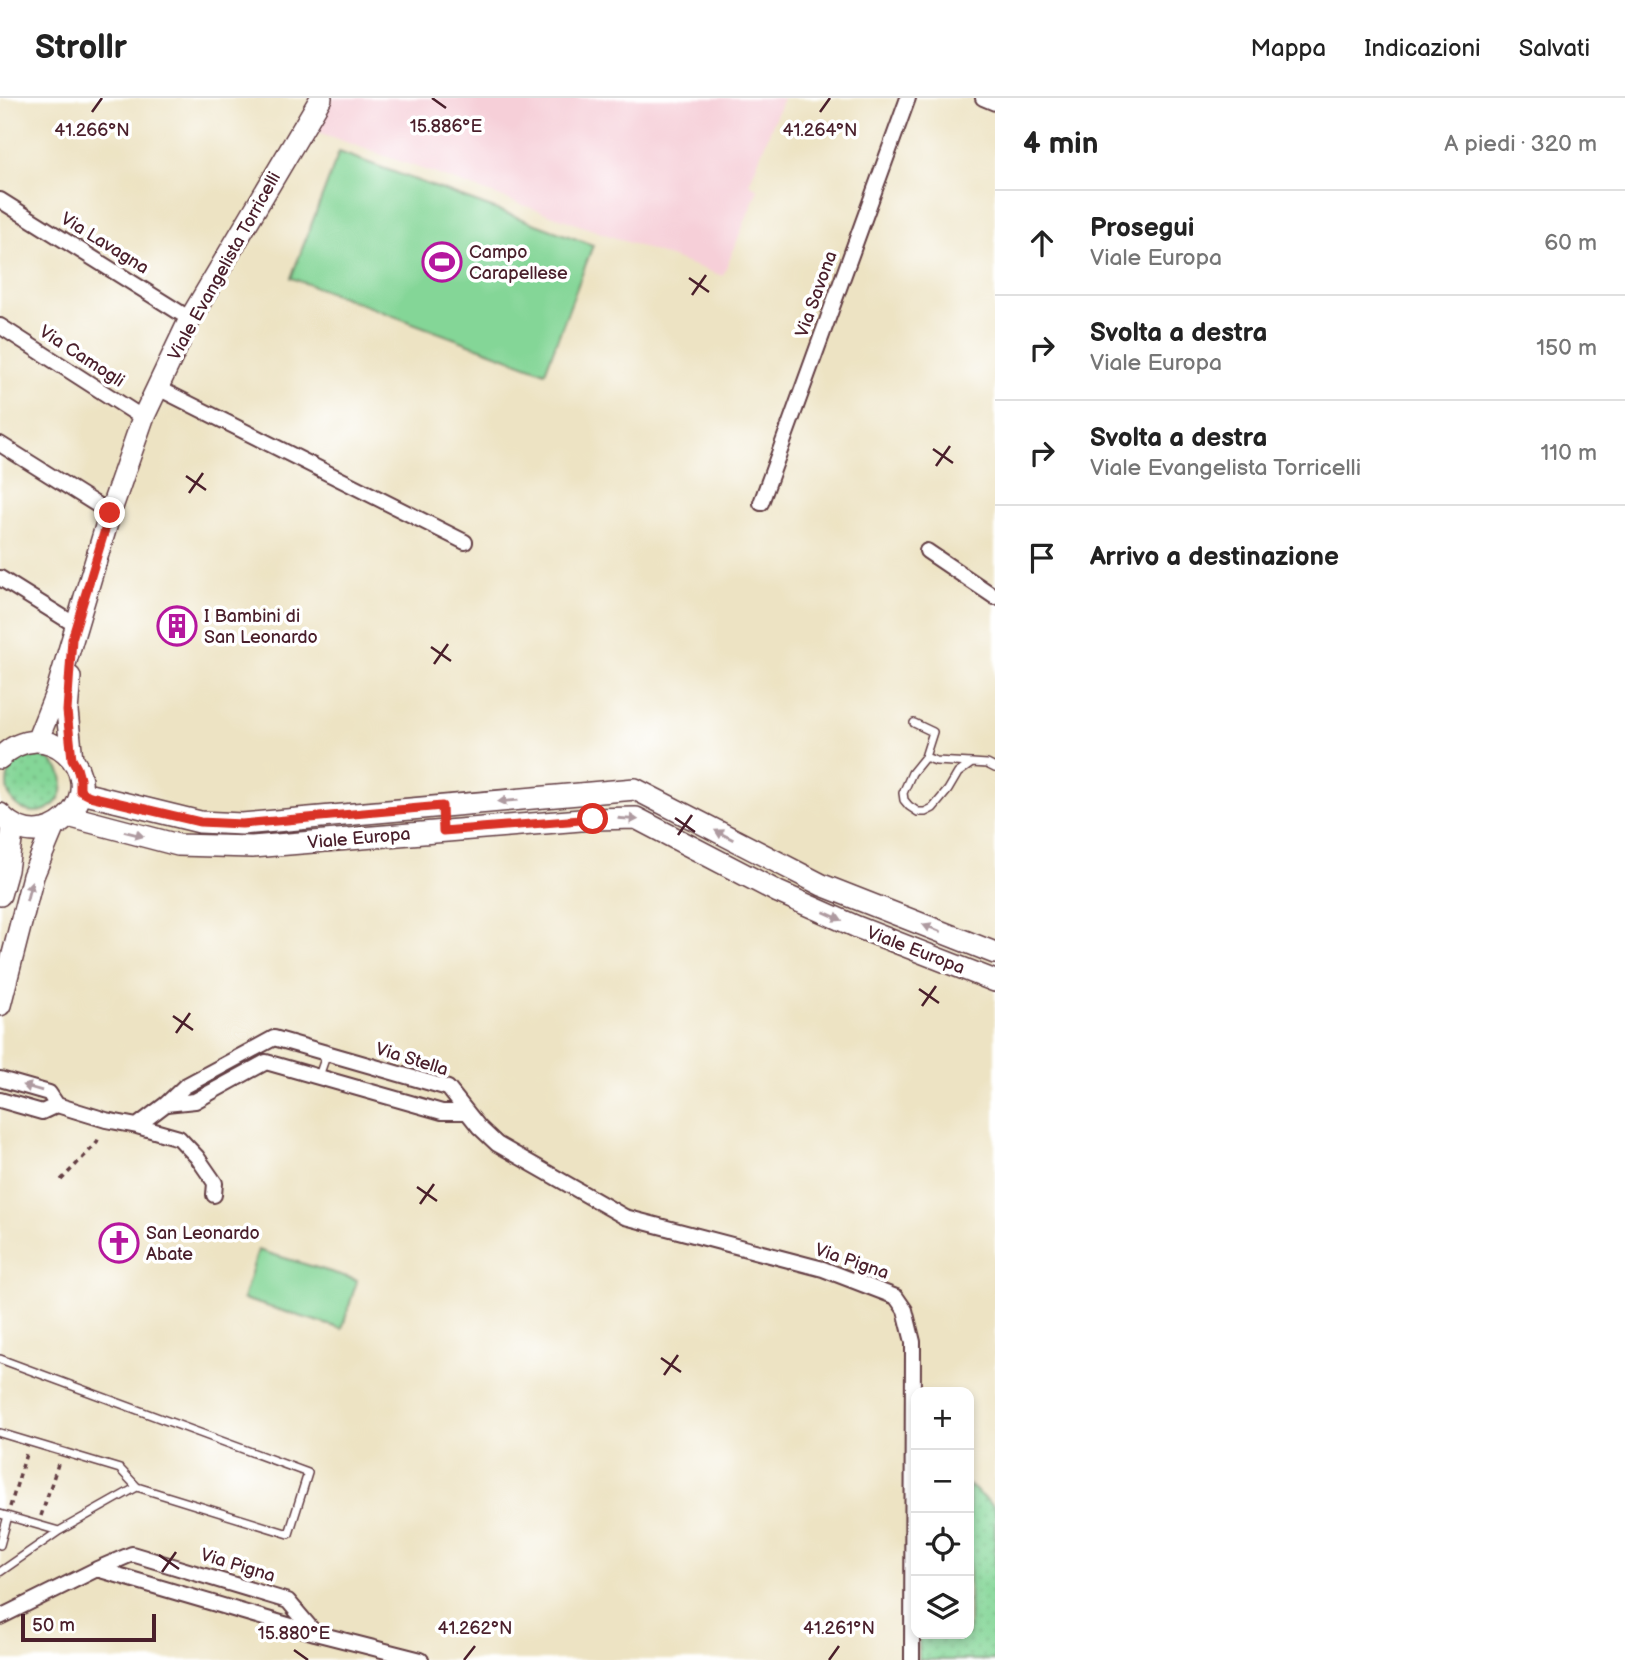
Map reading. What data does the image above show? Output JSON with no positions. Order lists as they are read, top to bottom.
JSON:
{
  "streets": {
    "street": [
      "Via Lavagna",
      "Viale Evangelista Torricelli",
      "Via Savona",
      "Via Camogli",
      "Viale Europa",
      "Via Stella",
      "Via Pigna"
    ]
  },
  "crossings": [
    ["Via Lavagna", "Viale Evangelista Torricelli"],
    ["Viale Evangelista Torricelli", "Via Camogli"],
    ["Viale Evangelista Torricelli", "Viale Europa"],
    ["Via Stella", "Via Pigna"]
  ],
  "places": {
    "sports": ["Campo Carapellese"],
    "building": ["I Bambini di San Leonardo"],
    "church": ["San Leonardo Abate"]
  },
  "scale_bar": "50 m",
  "page": {
    "header": "Strollr",
    "nav": ["Mappa", "Indicazioni", "Salvati"],
    "heading": ["4 min", "A piedi · 320 m"],
    "list": [
      ["Prosegui", "Viale Europa", "60 m"],
      ["Svolta a destra", "Viale Europa", "150 m"],
      ["Svolta a destra", "Viale Evangelista Torricelli", "110 m"],
      "Arrivo a destinazione"
    ],
    "map_buttons": ["+", "−"],
    "scale": "50 m"
  },
  "coordinates": [
    "15.886°E",
    "41.266°N",
    "41.264°N",
    "41.262°N",
    "41.261°N",
    "15.880°E"
  ]
}
